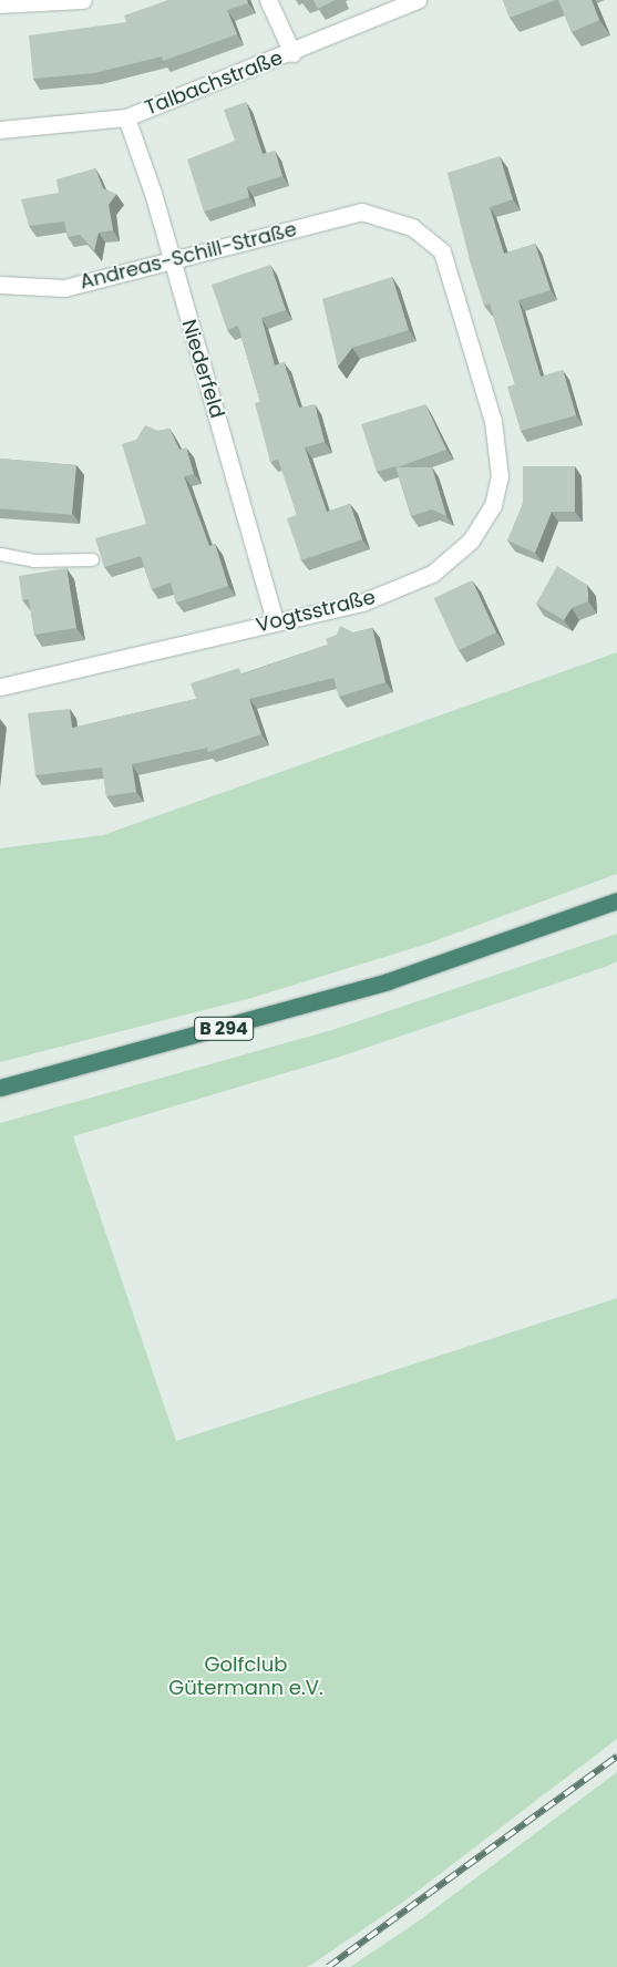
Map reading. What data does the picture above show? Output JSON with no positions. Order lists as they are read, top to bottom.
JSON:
{
  "streets": {
    "highway": ["B 294"],
    "street": [
      "Talbachstraße",
      "Andreas-Schill-Straße",
      "Niederfeld",
      "Vogtsstraße"
    ]
  },
  "crossings": [
    ["Talbachstraße", "Niederfeld"],
    ["Andreas-Schill-Straße", "Niederfeld"],
    ["Andreas-Schill-Straße", "Vogtsstraße"],
    ["Niederfeld", "Vogtsstraße"]
  ],
  "parks": ["Golfclub Gütermann e.V."]
}
